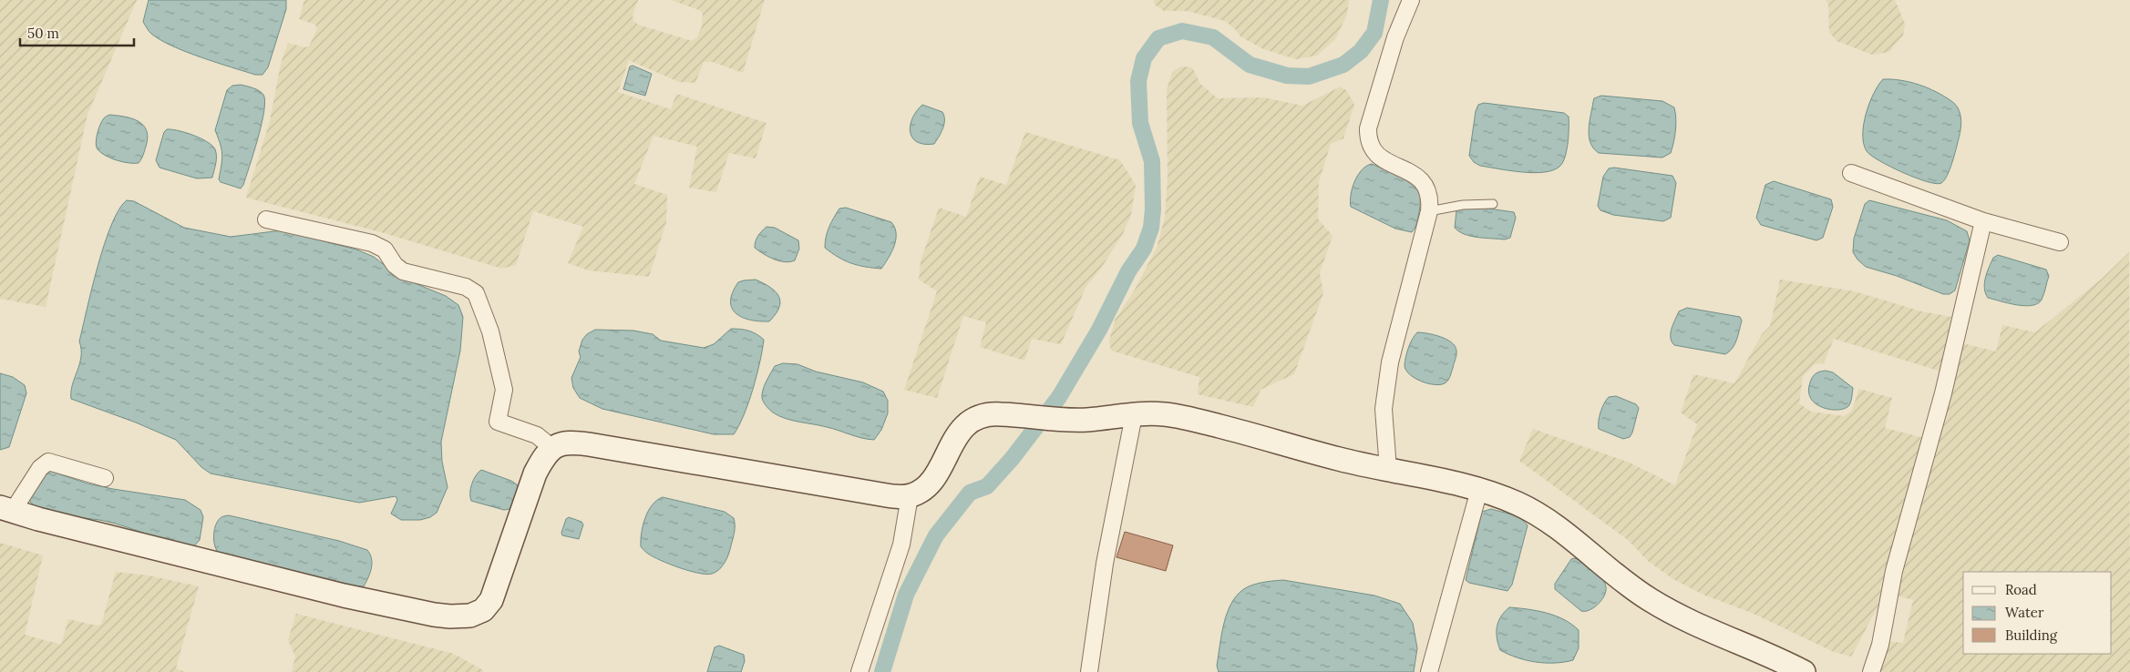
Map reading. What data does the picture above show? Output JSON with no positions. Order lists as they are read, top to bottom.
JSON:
{
  "legend": ["Road", "Water", "Building"],
  "scale_bar": "50 m"
}
